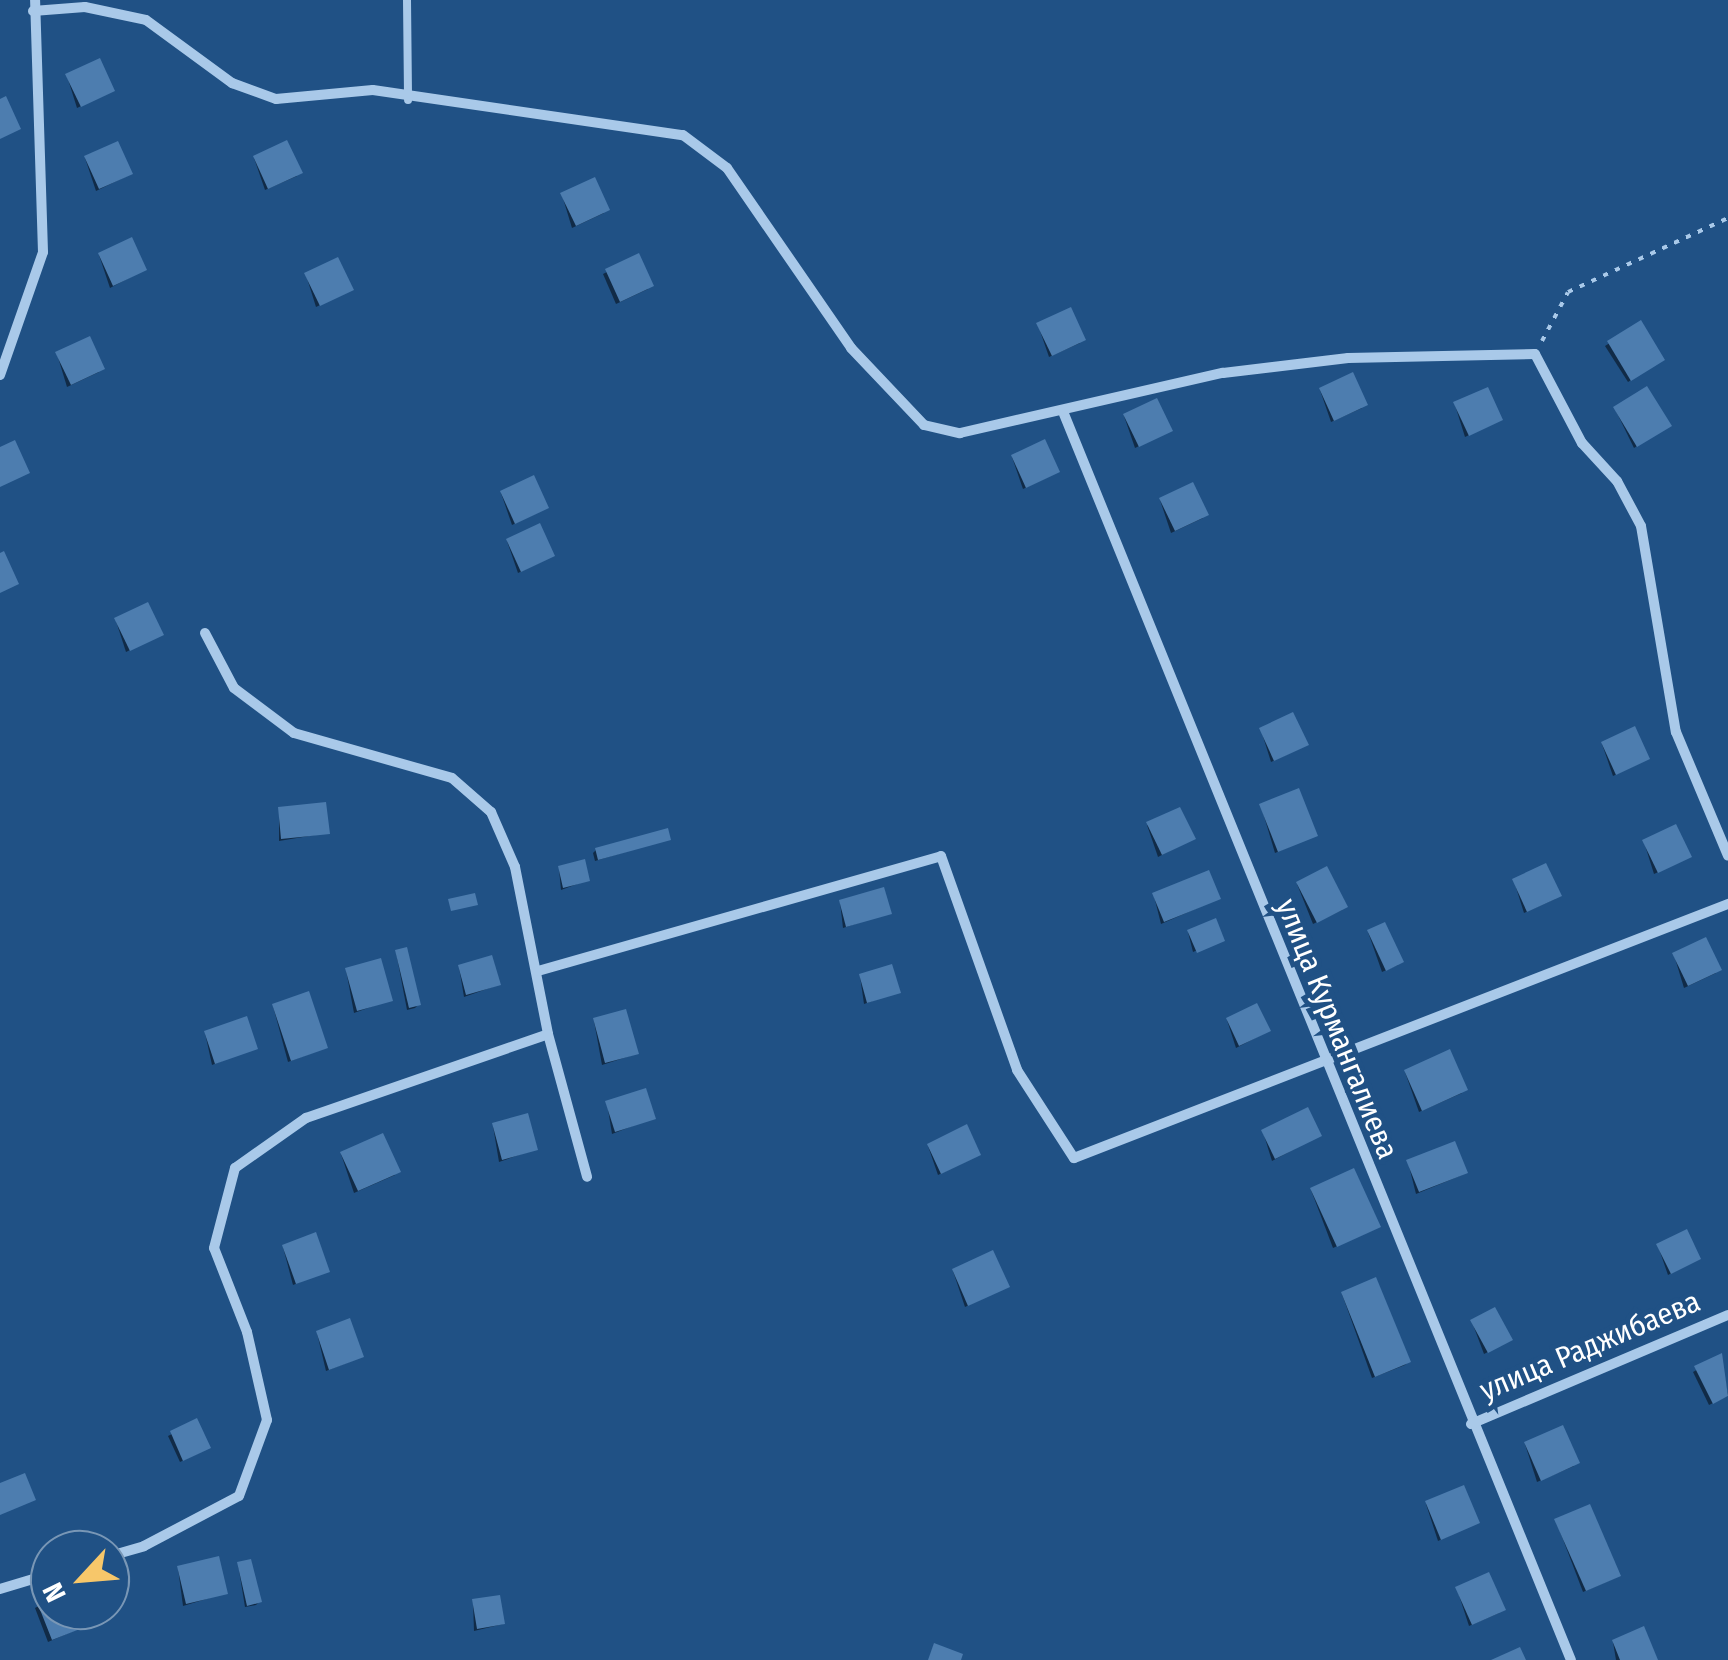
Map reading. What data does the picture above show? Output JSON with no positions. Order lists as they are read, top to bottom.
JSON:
{
  "streets": {
    "street": ["улица Курмангалиева", "улица Раджибаева"]
  },
  "crossings": [
    ["улица Курмангалиева", "улица Раджибаева"]
  ],
  "north": "bottom left"
}
